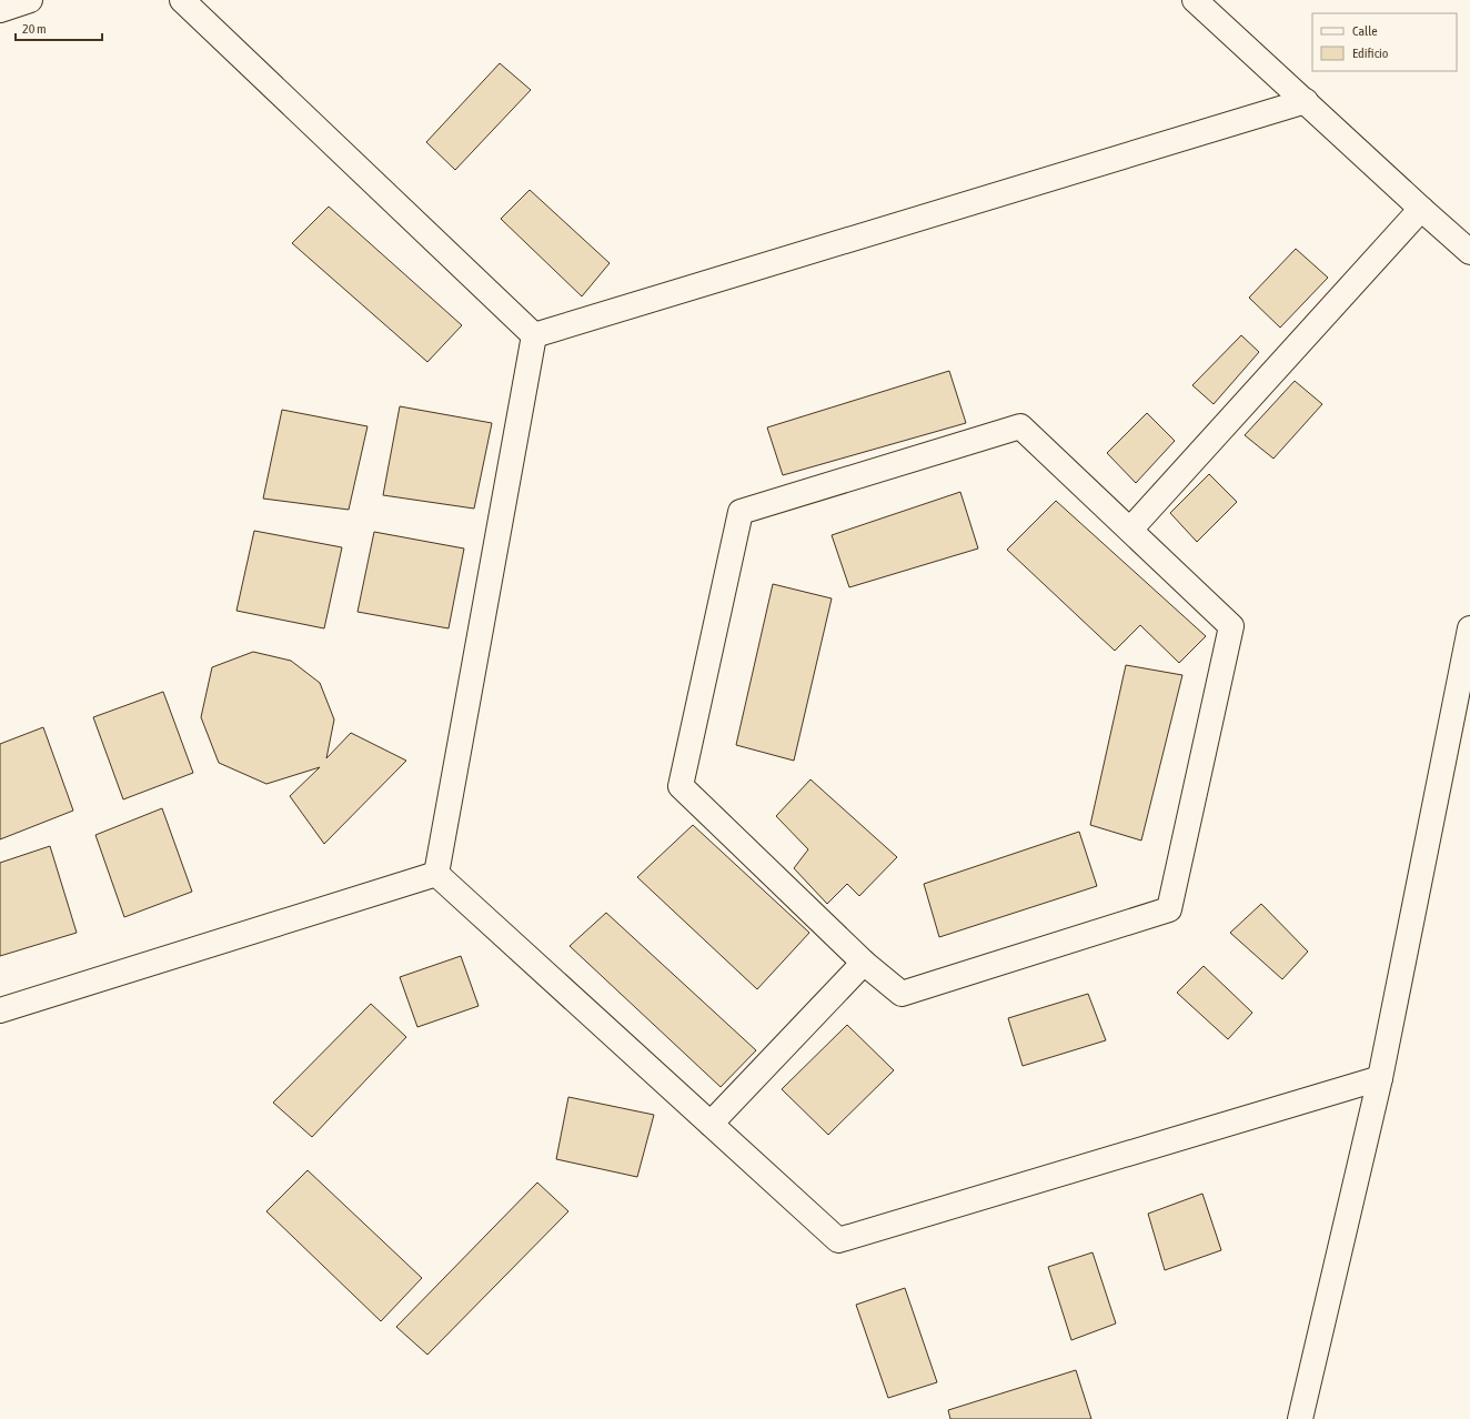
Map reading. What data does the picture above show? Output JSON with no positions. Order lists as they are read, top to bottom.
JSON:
{
  "legend": ["Calle", "Edificio"],
  "scale_bar": "20 m"
}
